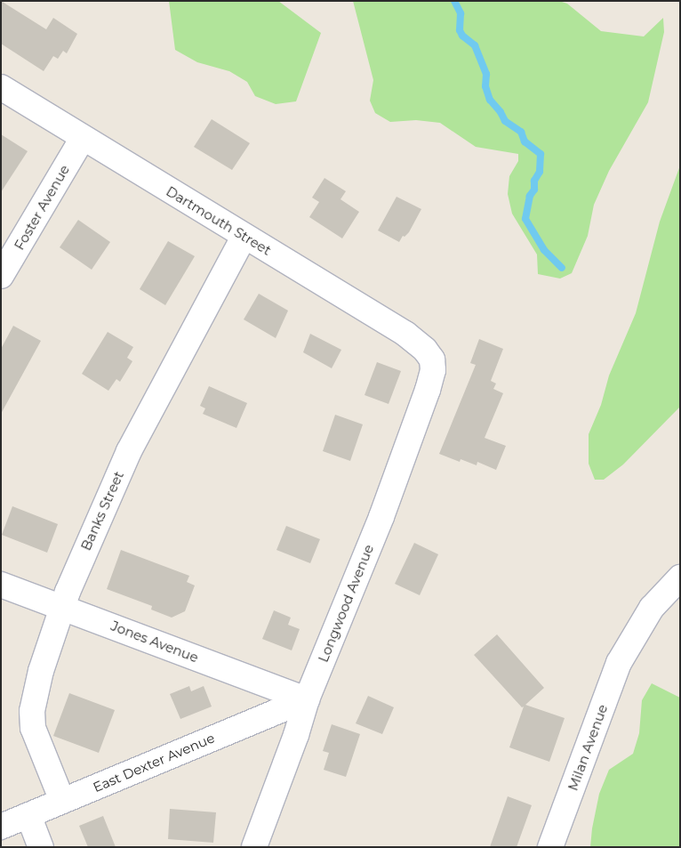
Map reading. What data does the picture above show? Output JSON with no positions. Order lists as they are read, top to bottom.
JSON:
{
  "streets": {
    "street": [
      "Foster Avenue",
      "Dartmouth Street",
      "Banks Street",
      "Longwood Avenue",
      "Jones Avenue",
      "Milan Avenue",
      "East Dexter Avenue"
    ]
  },
  "crossings": [
    ["Foster Avenue", "Dartmouth Street"],
    ["Dartmouth Street", "Banks Street"],
    ["Dartmouth Street", "Longwood Avenue"],
    ["Banks Street", "Jones Avenue"],
    ["Banks Street", "East Dexter Avenue"],
    ["Longwood Avenue", "Jones Avenue"],
    ["Longwood Avenue", "East Dexter Avenue"],
    ["Jones Avenue", "East Dexter Avenue"]
  ]
}
